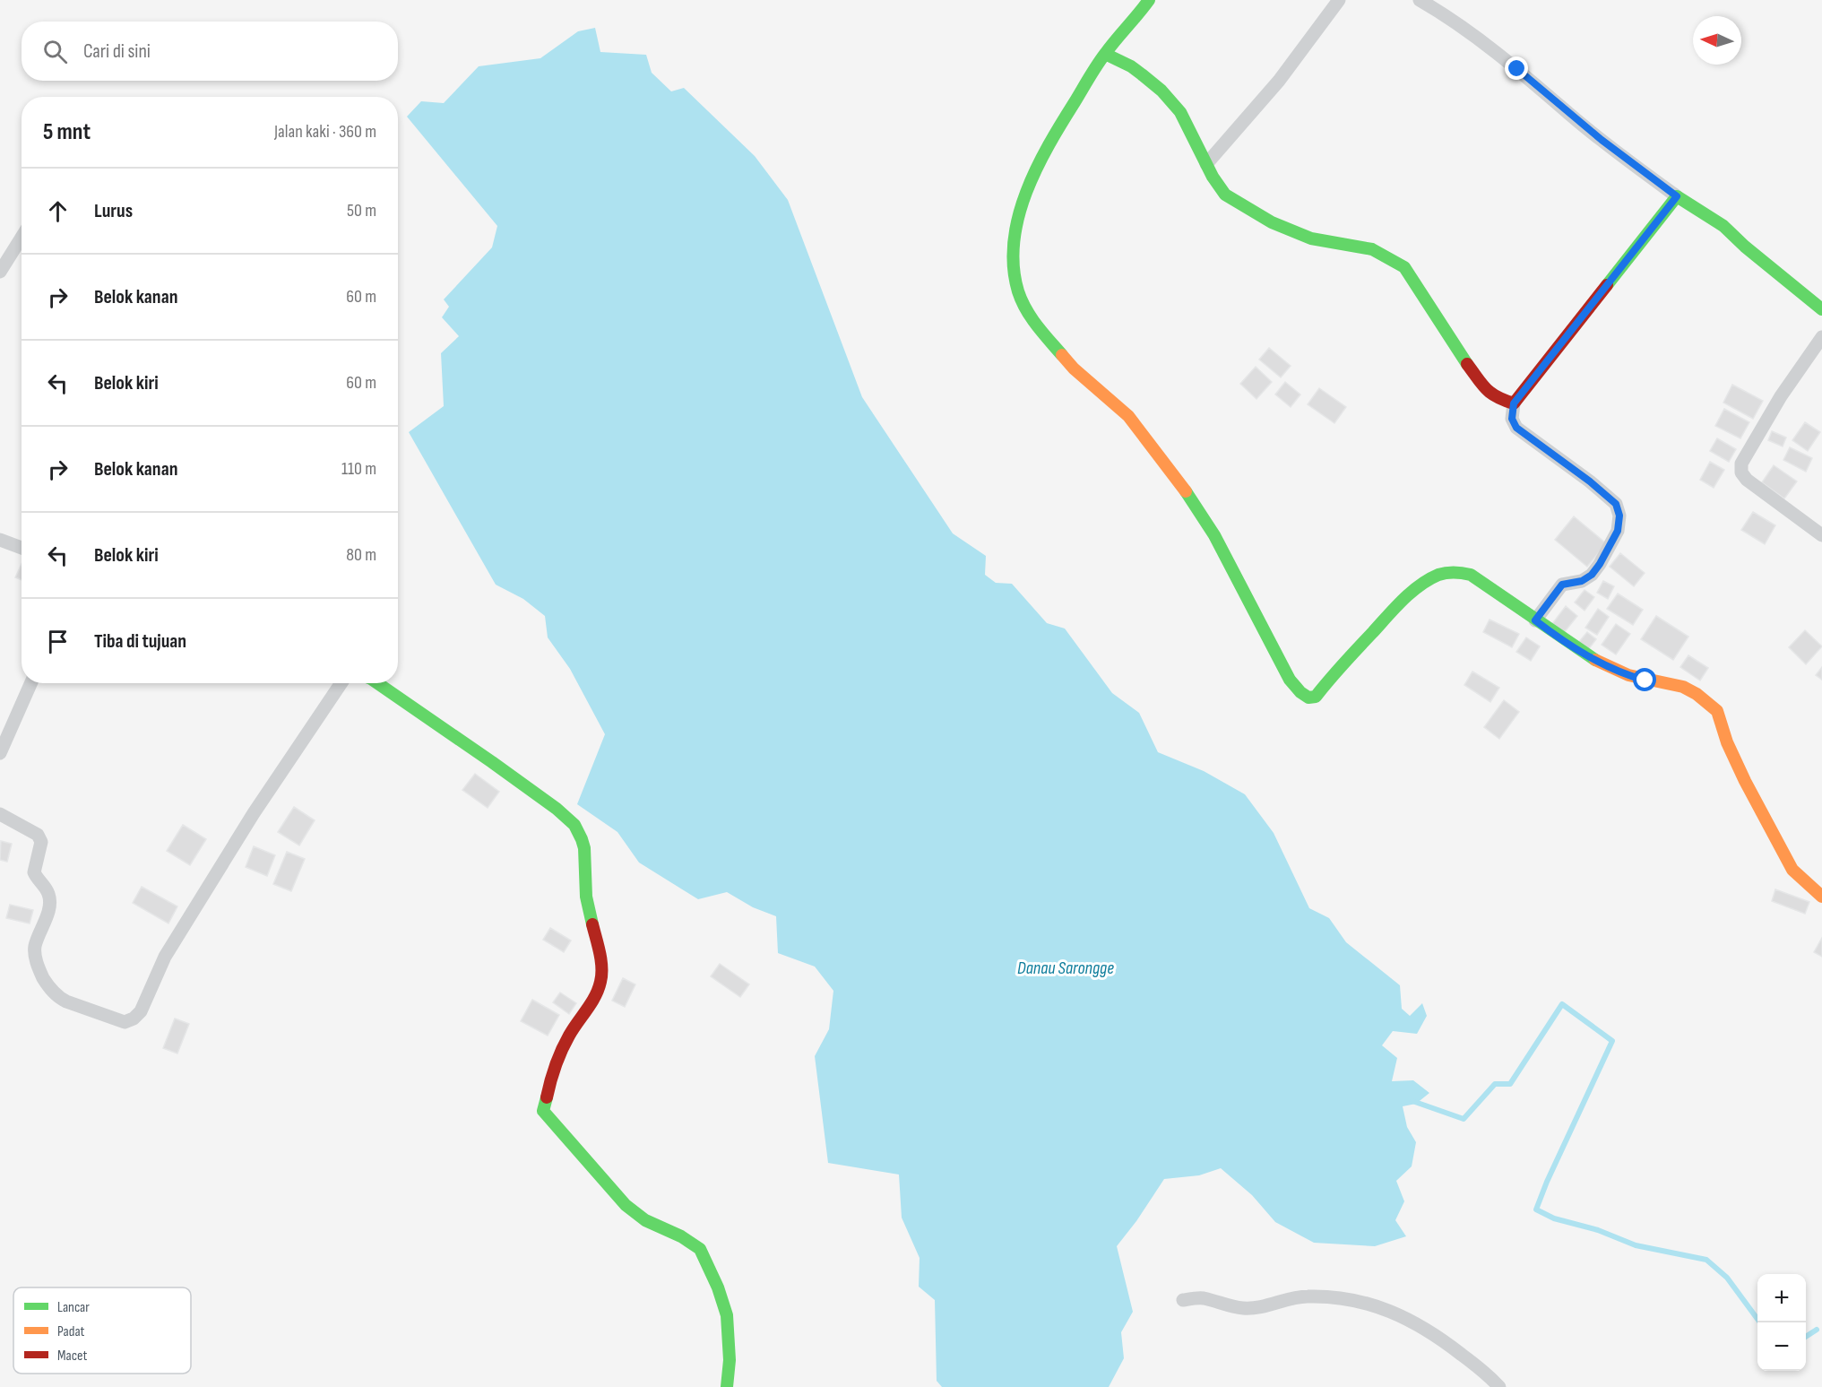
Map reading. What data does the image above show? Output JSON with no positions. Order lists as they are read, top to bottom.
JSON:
{
  "water": ["Danau Sarongge"],
  "legend": ["Lancar", "Padat", "Macet"],
  "north": "left",
  "page": {
    "search": "Cari di sini",
    "heading": ["5 mnt", "Jalan kaki · 360 m"],
    "list": [
      ["Lurus", "50 m"],
      ["Belok kanan", "60 m"],
      ["Belok kiri", "60 m"],
      ["Belok kanan", "110 m"],
      ["Belok kiri", "80 m"],
      "Tiba di tujuan"
    ],
    "map_buttons": ["+", "−"]
  }
}
